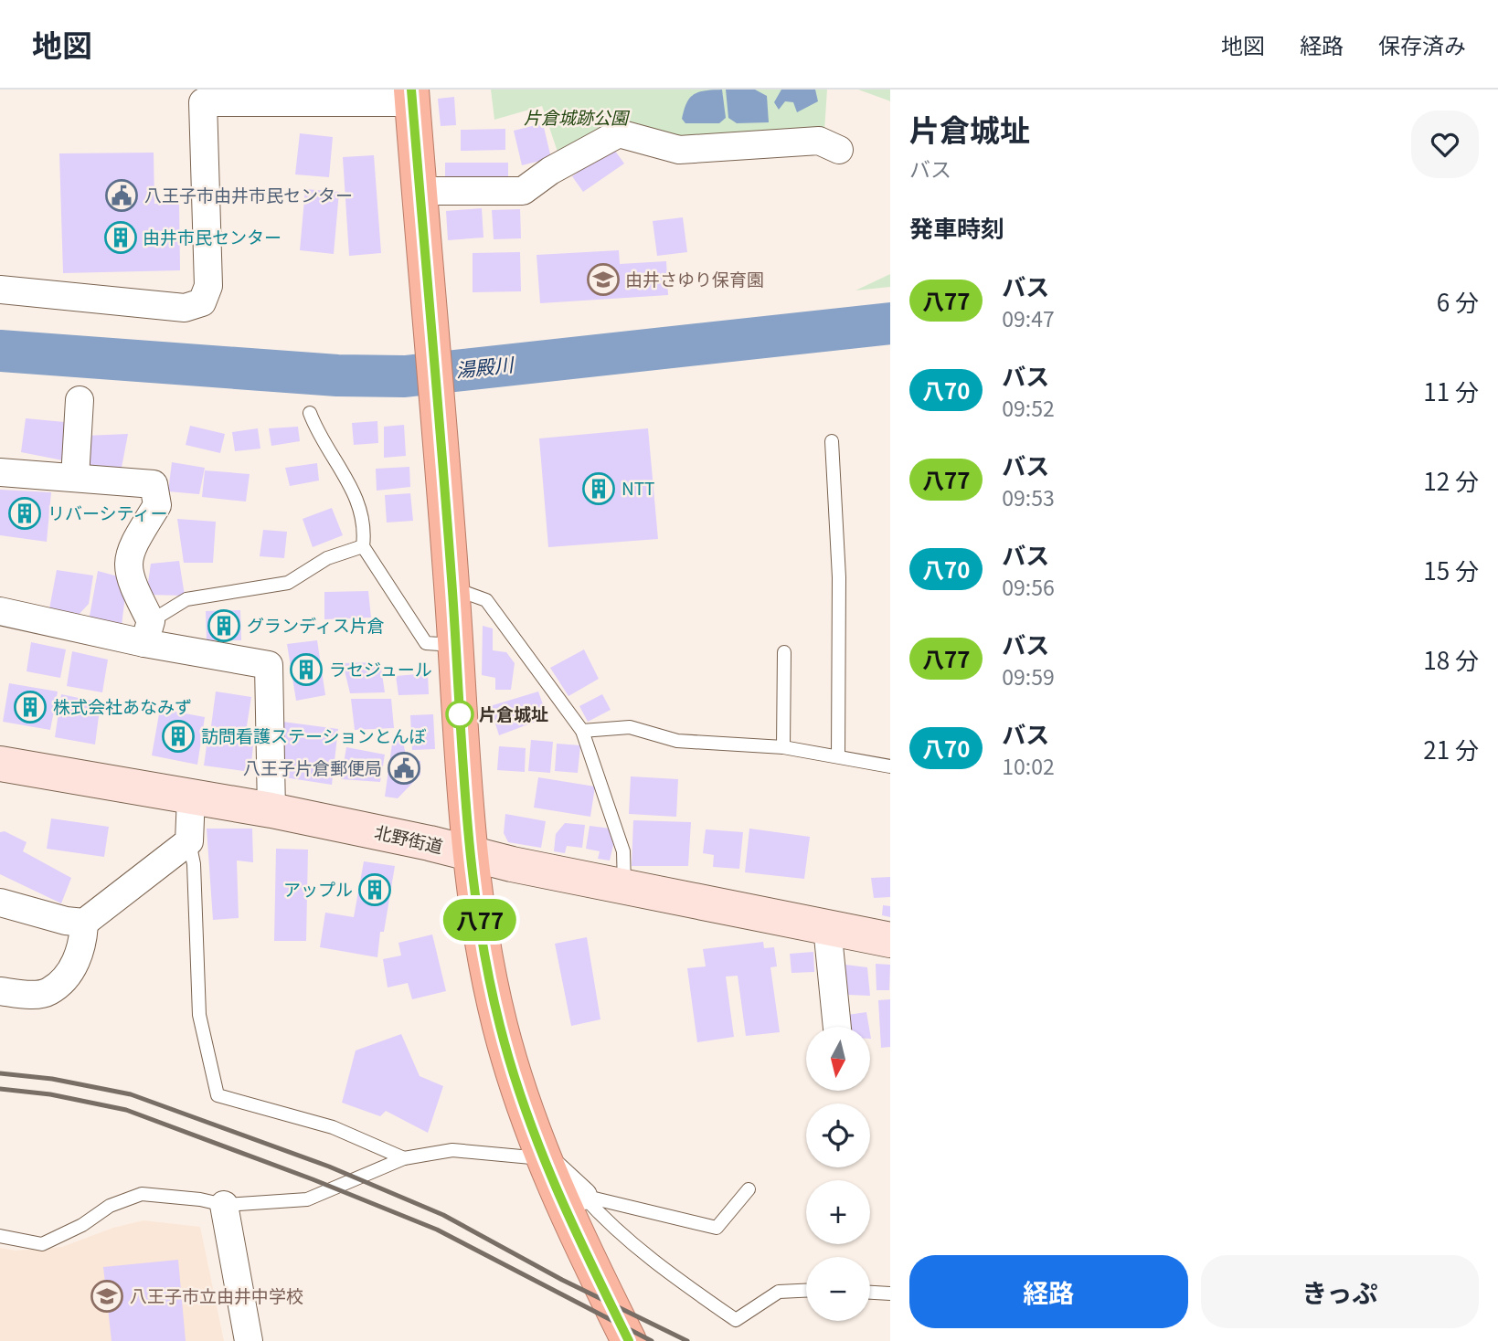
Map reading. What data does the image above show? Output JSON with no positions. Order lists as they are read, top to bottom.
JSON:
{
  "streets": {
    "main road": ["北野街道"]
  },
  "water": ["湯殿川"],
  "parks": ["片倉城跡公園"],
  "places": {
    "public building": ["八王子市由井市民センター", "八王子片倉郵便局"],
    "building": [
      "由井市民センター",
      "NTT",
      "リバーシティー",
      "グランディス片倉",
      "ラセジュール",
      "株式会社あなみず",
      "訪問看護ステーションとんぼ",
      "アップル"
    ],
    "school or university": ["由井さゆり保育園", "八王子市立由井中学校"],
    "other": ["片倉城址"]
  },
  "lines": ["bus line 八77"],
  "north": "bottom",
  "page": {
    "header": "地図",
    "nav": ["地図", "経路", "保存済み"],
    "on_map": "八77",
    "heading": [
      ["片倉城址", "バス"],
      "発車時刻"
    ],
    "list": [
      {
        "mark": "八77",
        "name": "バス",
        "note": "09:47",
        "value": "6 分"
      },
      {
        "mark": "八70",
        "name": "バス",
        "note": "09:52",
        "value": "11 分"
      },
      {
        "mark": "八77",
        "name": "バス",
        "note": "09:53",
        "value": "12 分"
      },
      {
        "mark": "八70",
        "name": "バス",
        "note": "09:56",
        "value": "15 分"
      },
      {
        "mark": "八77",
        "name": "バス",
        "note": "09:59",
        "value": "18 分"
      },
      {
        "mark": "八70",
        "name": "バス",
        "note": "10:02",
        "value": "21 分"
      }
    ],
    "map_buttons": ["+", "−"],
    "buttons": ["経路", "きっぷ"]
  }
}
